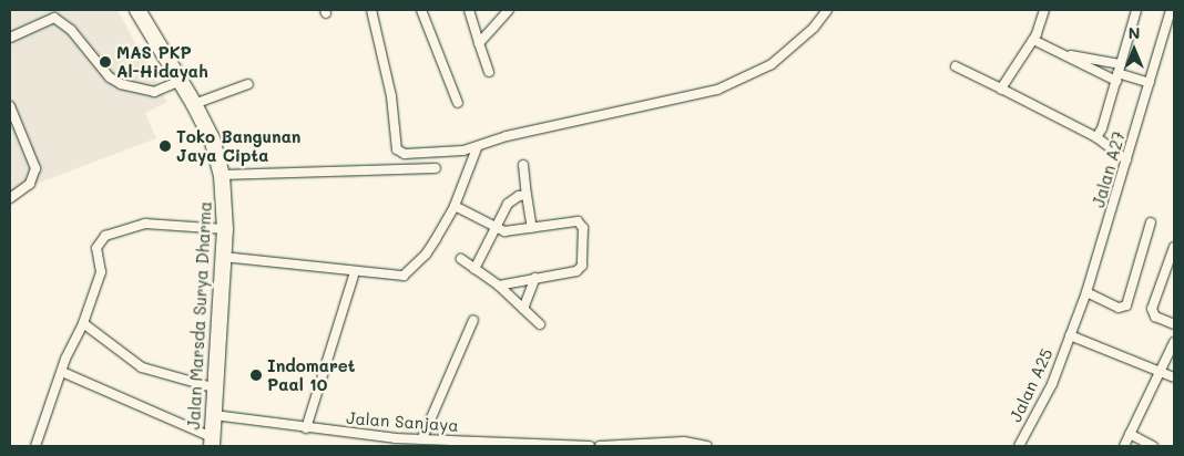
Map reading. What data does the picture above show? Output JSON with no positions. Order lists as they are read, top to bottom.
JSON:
{
  "streets": {
    "highway": ["Jalan Marsda Surya Dharma"],
    "street": ["Jalan A27", "Jalan A25", "Jalan Sanjaya"]
  },
  "crossings": [
    ["Jalan A27", "Jalan A25"],
    ["Jalan Marsda Surya Dharma", "Jalan Sanjaya"]
  ],
  "places": ["MAS PKP Al-Hidayah", "Toko Bangunan Jaya Cipta", "Indomaret Paal 10"],
  "north": "top"
}
